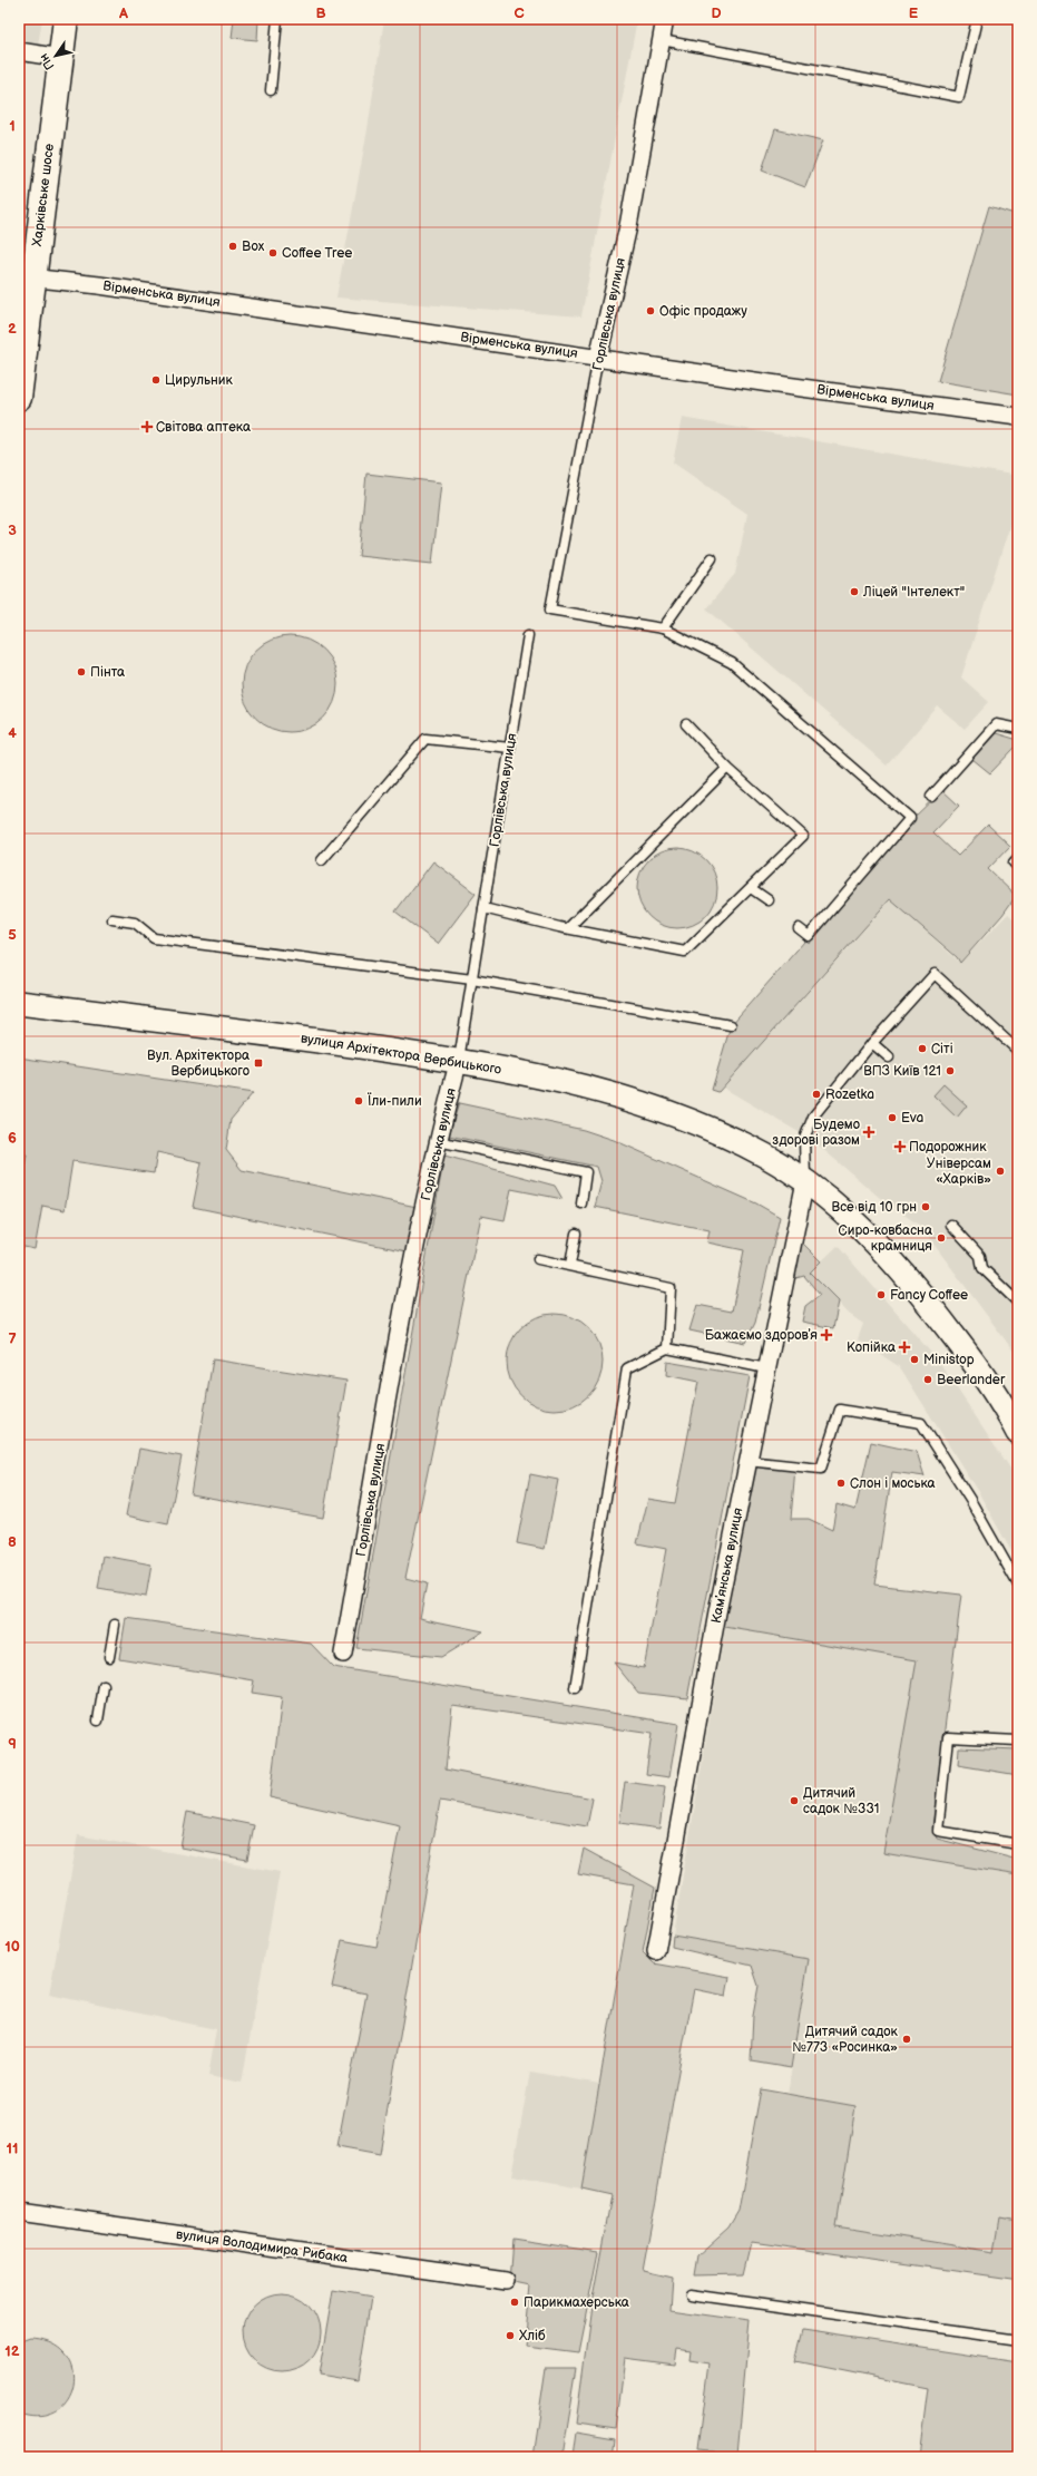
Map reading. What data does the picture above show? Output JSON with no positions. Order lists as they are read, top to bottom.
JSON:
{
  "streets": {
    "main road": ["Харківське шосе"],
    "street": [
      "Вірменська вулиця",
      "Горлівська вулиця",
      "вулиця Архітектора Вербицького",
      "Камʼянська вулиця",
      "вулиця Володимира Рибака"
    ]
  },
  "crossings": [
    ["Харківське шосе", "Вірменська вулиця"],
    ["Вірменська вулиця", "Горлівська вулиця"],
    ["Горлівська вулиця", "вулиця Архітектора Вербицького"],
    ["вулиця Архітектора Вербицького", "Камʼянська вулиця"]
  ],
  "places": {
    "other": [
      "Box",
      "Coffee Tree",
      "Офіс продажу",
      "Цирульник",
      "Ліцей \"Інтелект\"",
      "Пінта",
      "Сіті",
      "ВПЗ Київ 121",
      "Rozetka",
      "Їли-пили",
      "Eva",
      "Універсам «Харків»",
      "Все від 10 грн",
      "Сиро-ковбасна крамниця",
      "Fancy Coffee",
      "Ministop",
      "Beerlander",
      "Слон і моська",
      "Дитячий садок №331",
      "Дитячий садок №773 «Росинка»",
      "Парикмахерська",
      "Хліб"
    ],
    "health": [
      "Світова аптека",
      "Будемо здорові разом",
      "Подорожник",
      "Бажаємо здоровʼя",
      "Копійка"
    ],
    "transit": ["Вул. Архітектора Вербицького"]
  },
  "north": "bottom left",
  "grid": {
    "columns": [
      "A",
      "B",
      "C",
      "D",
      "E"
    ],
    "rows": [
      "1",
      "2",
      "3",
      "4",
      "5",
      "6",
      "7",
      "8",
      "9",
      "10",
      "11",
      "12"
    ]
  }
}
